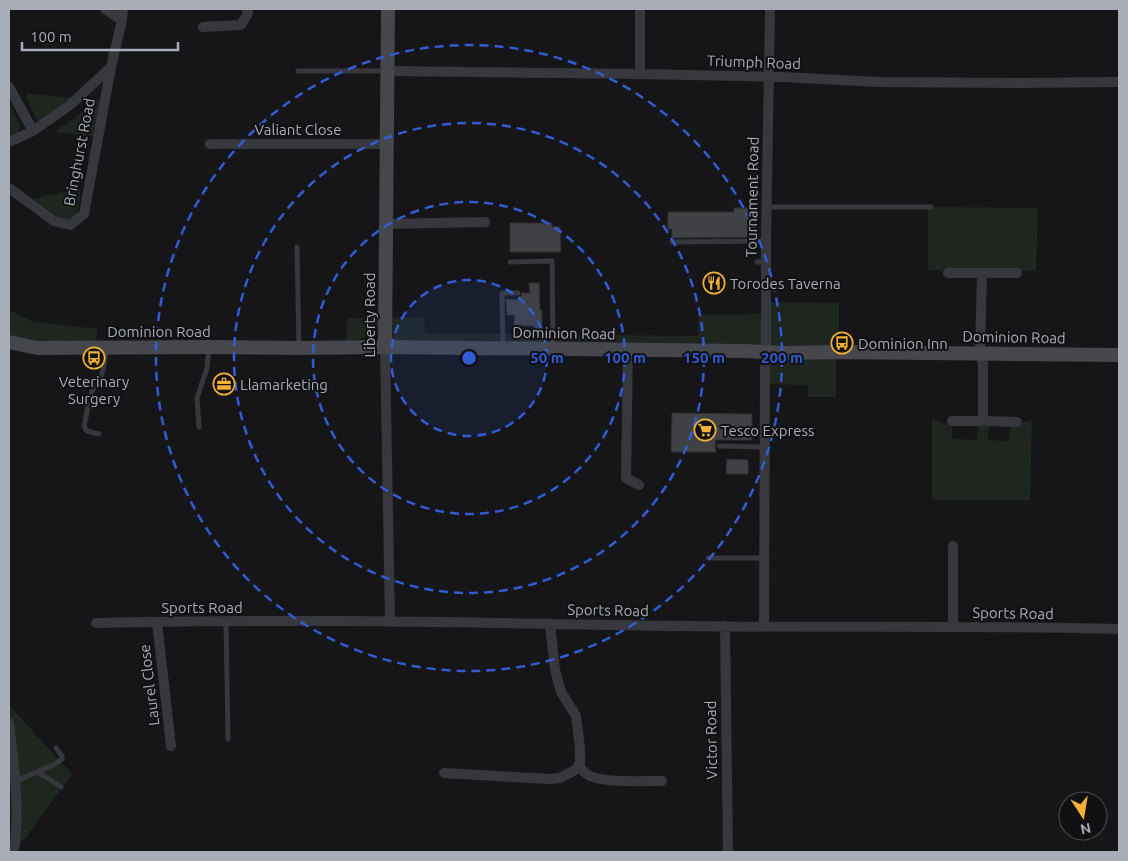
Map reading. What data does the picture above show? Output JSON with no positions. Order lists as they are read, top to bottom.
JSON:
{
  "streets": {
    "street": [
      "Triumph Road",
      "Valiant Close",
      "Bringhurst Road",
      "Tournament Road",
      "Liberty Road",
      "Dominion Road",
      "Sports Road",
      "Laurel Close",
      "Victor Road"
    ]
  },
  "crossings": [
    ["Triumph Road", "Tournament Road"],
    ["Triumph Road", "Liberty Road"],
    ["Valiant Close", "Liberty Road"],
    ["Tournament Road", "Dominion Road"],
    ["Tournament Road", "Sports Road"],
    ["Liberty Road", "Dominion Road"],
    ["Liberty Road", "Sports Road"],
    ["Sports Road", "Laurel Close"],
    ["Sports Road", "Victor Road"]
  ],
  "places": {
    "restaurant": ["Torodes Taverna"],
    "bus stop": ["Dominion Inn", "Veterinary Surgery"],
    "office": ["Llamarketing"],
    "supermarket": ["Tesco Express"]
  },
  "scale_bar": "100 m",
  "north": "bottom",
  "rings": [
    "50 m",
    "100 m",
    "150 m",
    "200 m"
  ]
}
